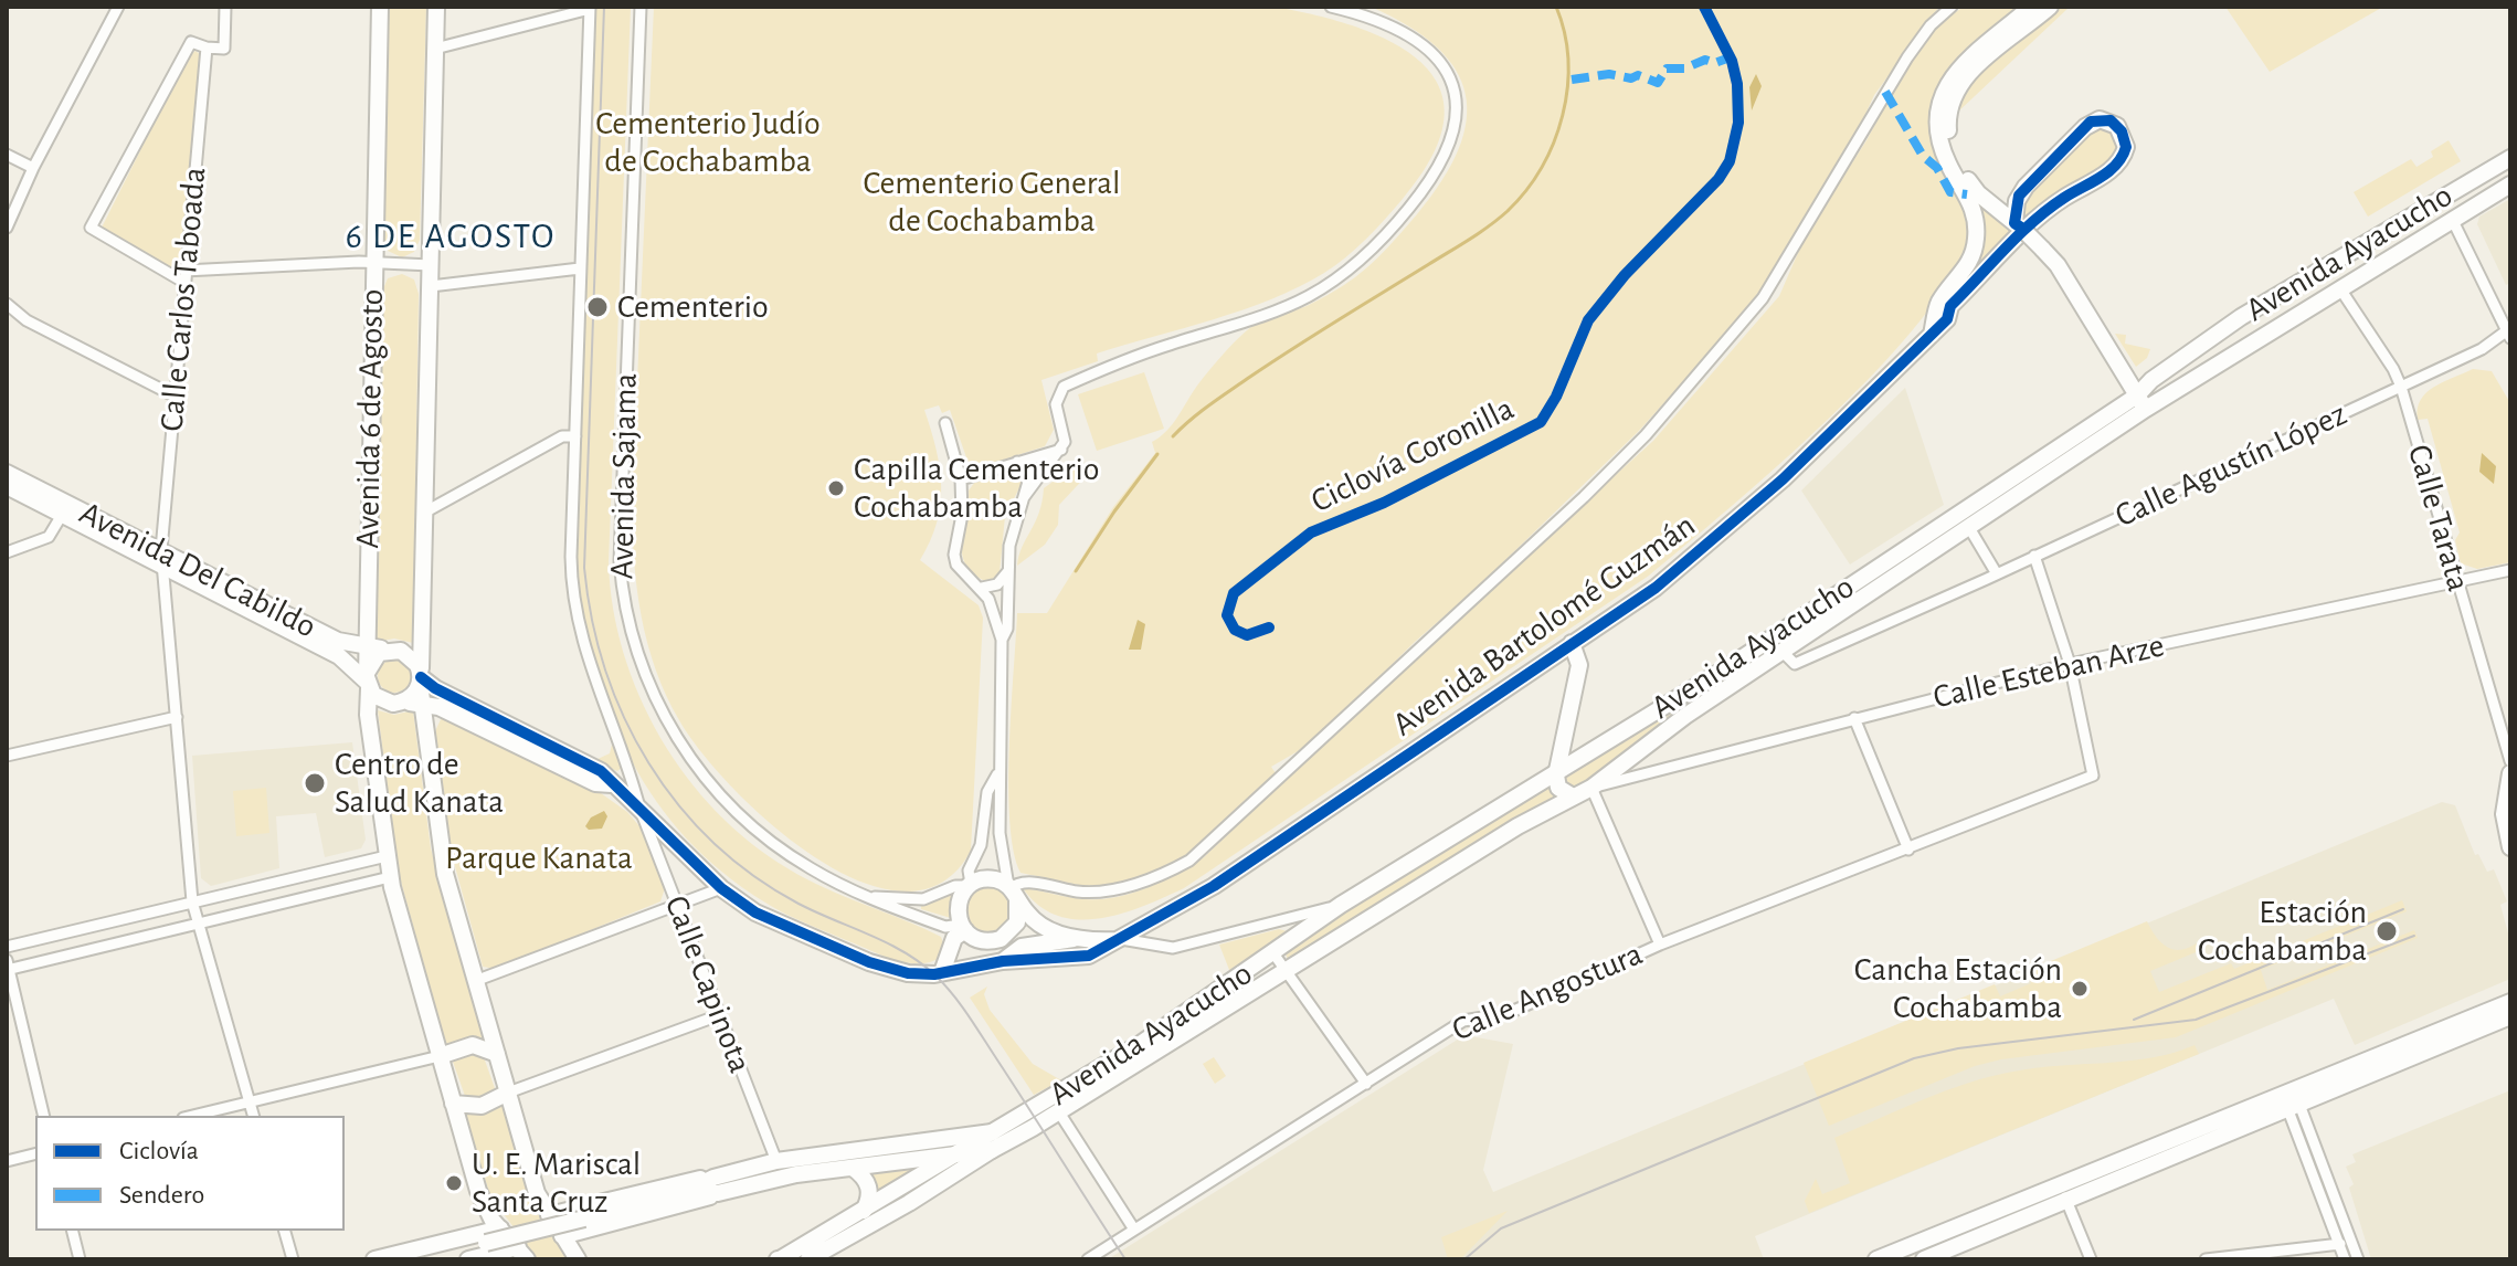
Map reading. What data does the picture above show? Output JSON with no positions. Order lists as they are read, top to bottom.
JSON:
{
  "streets": {
    "main road": [
      "Avenida Ayacucho",
      "Avenida 6 de Agosto",
      "Avenida Del Cabildo",
      "Avenida Bartolomé Guzmán"
    ],
    "street": [
      "Calle Carlos Taboada",
      "Calle Agustín López",
      "Avenida Sajama",
      "Calle Tarata",
      "Calle Esteban Arze",
      "Calle Capinota",
      "Calle Angostura"
    ],
    "cycle path": ["Ciclovía Coronilla"]
  },
  "crossings": [
    ["Avenida Ayacucho", "Calle Agustín López"],
    ["Avenida Ayacucho", "Calle Tarata"],
    ["Avenida Ayacucho", "Calle Esteban Arze"],
    ["Calle Carlos Taboada", "Avenida Del Cabildo"],
    ["Avenida 6 de Agosto", "Avenida Del Cabildo"],
    ["Calle Agustín López", "Calle Tarata"],
    ["Avenida Sajama", "Avenida Bartolomé Guzmán"],
    ["Avenida Sajama", "Calle Capinota"],
    ["Calle Tarata", "Calle Esteban Arze"],
    ["Calle Esteban Arze", "Calle Angostura"]
  ],
  "districts": ["6 DE AGOSTO"],
  "parks": ["Cementerio Judío de Cochabamba", "Cementerio General de Cochabamba", "Parque Kanata"],
  "places": [
    "Cementerio",
    "Capilla Cementerio Cochabamba",
    "Centro de Salud Kanata",
    "Estación Cochabamba",
    "Cancha Estación Cochabamba",
    "U. E. Mariscal Santa Cruz"
  ],
  "legend": ["Ciclovía", "Sendero"]
}
